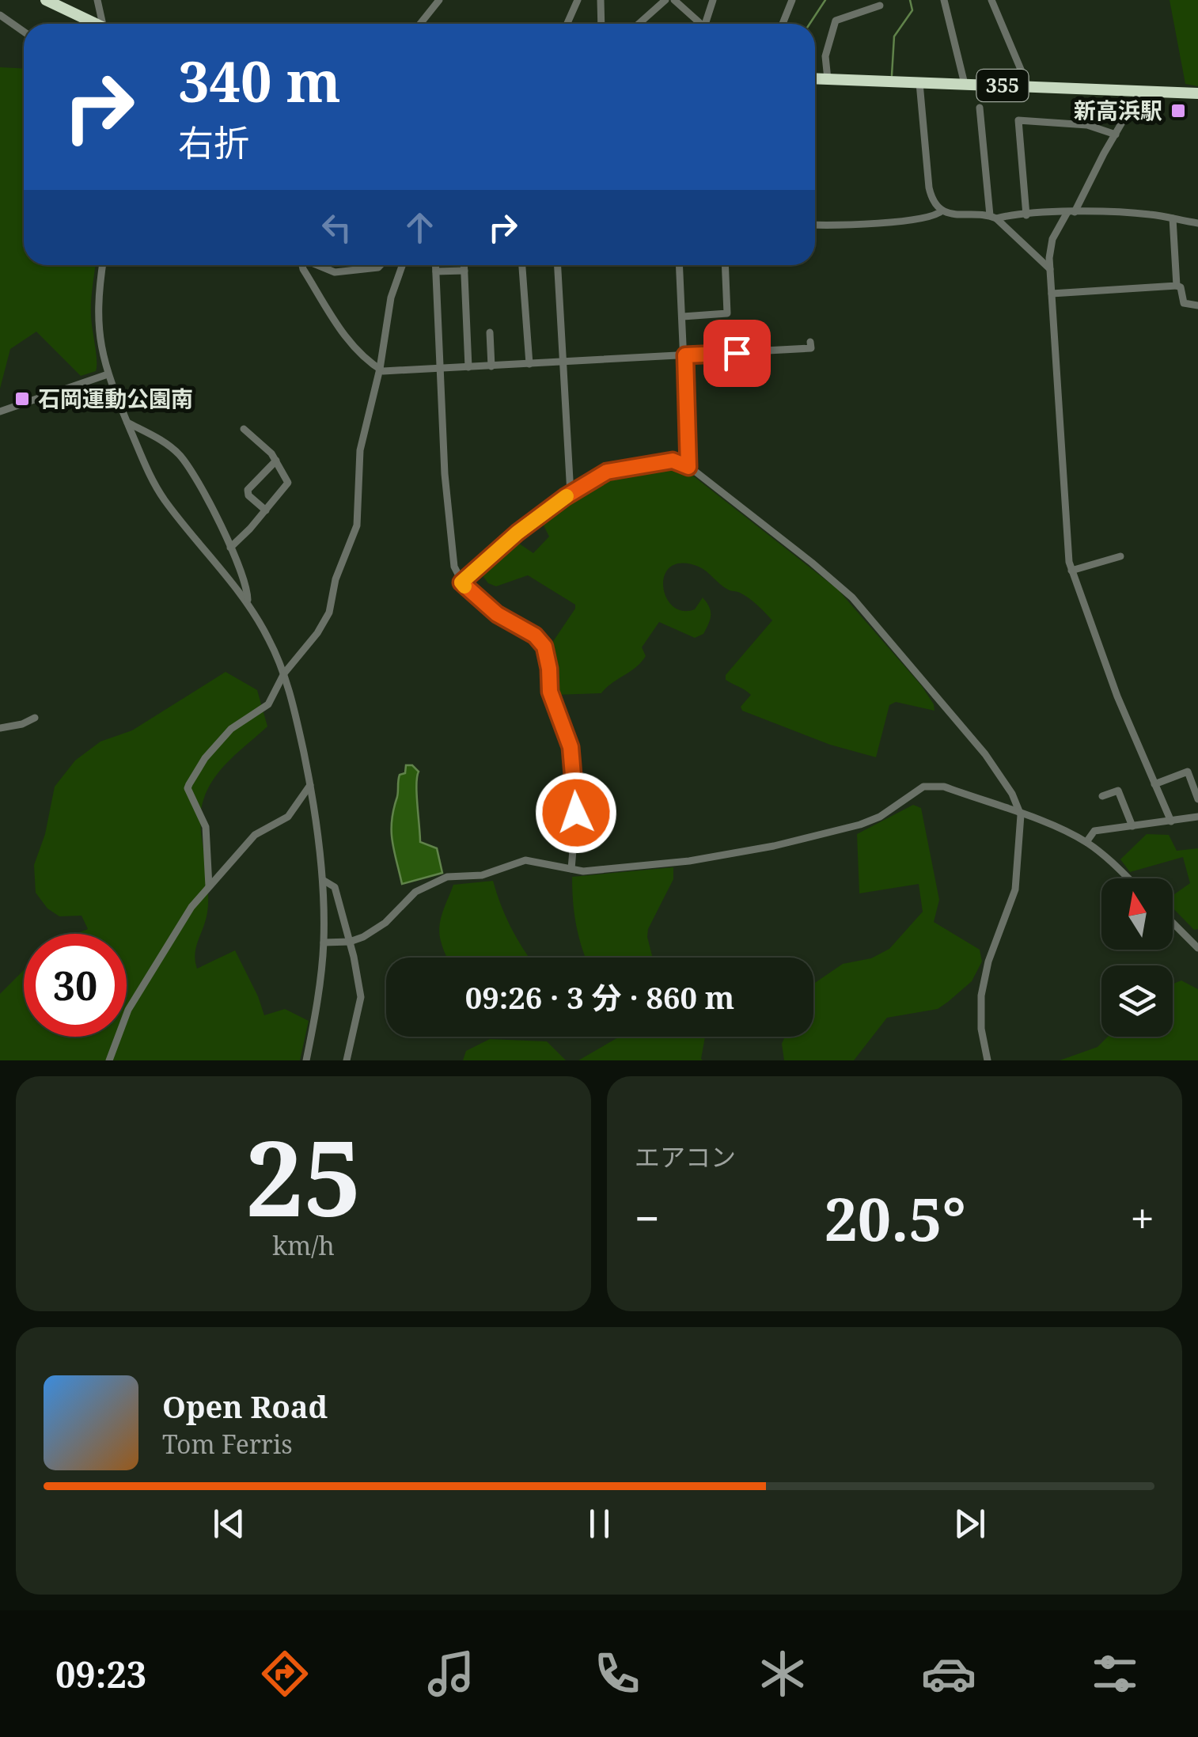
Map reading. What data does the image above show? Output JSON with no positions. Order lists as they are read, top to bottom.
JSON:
{
  "streets": {
    "highway": ["355"]
  },
  "places": {
    "transit": ["新高浜駅", "石岡運動公園南"]
  },
  "north": "top",
  "page": {
    "turn": ["340 m", "右折"],
    "limit": "30",
    "trip": "09:26 · 3 分 · 860 m",
    "tile": [
      ["25", "km/h"],
      "エアコン"
    ],
    "heat": ["−", "20.5°", "+"],
    "song": ["Open Road", "Tom Ferris"],
    "tabs": "09:23"
  }
}
